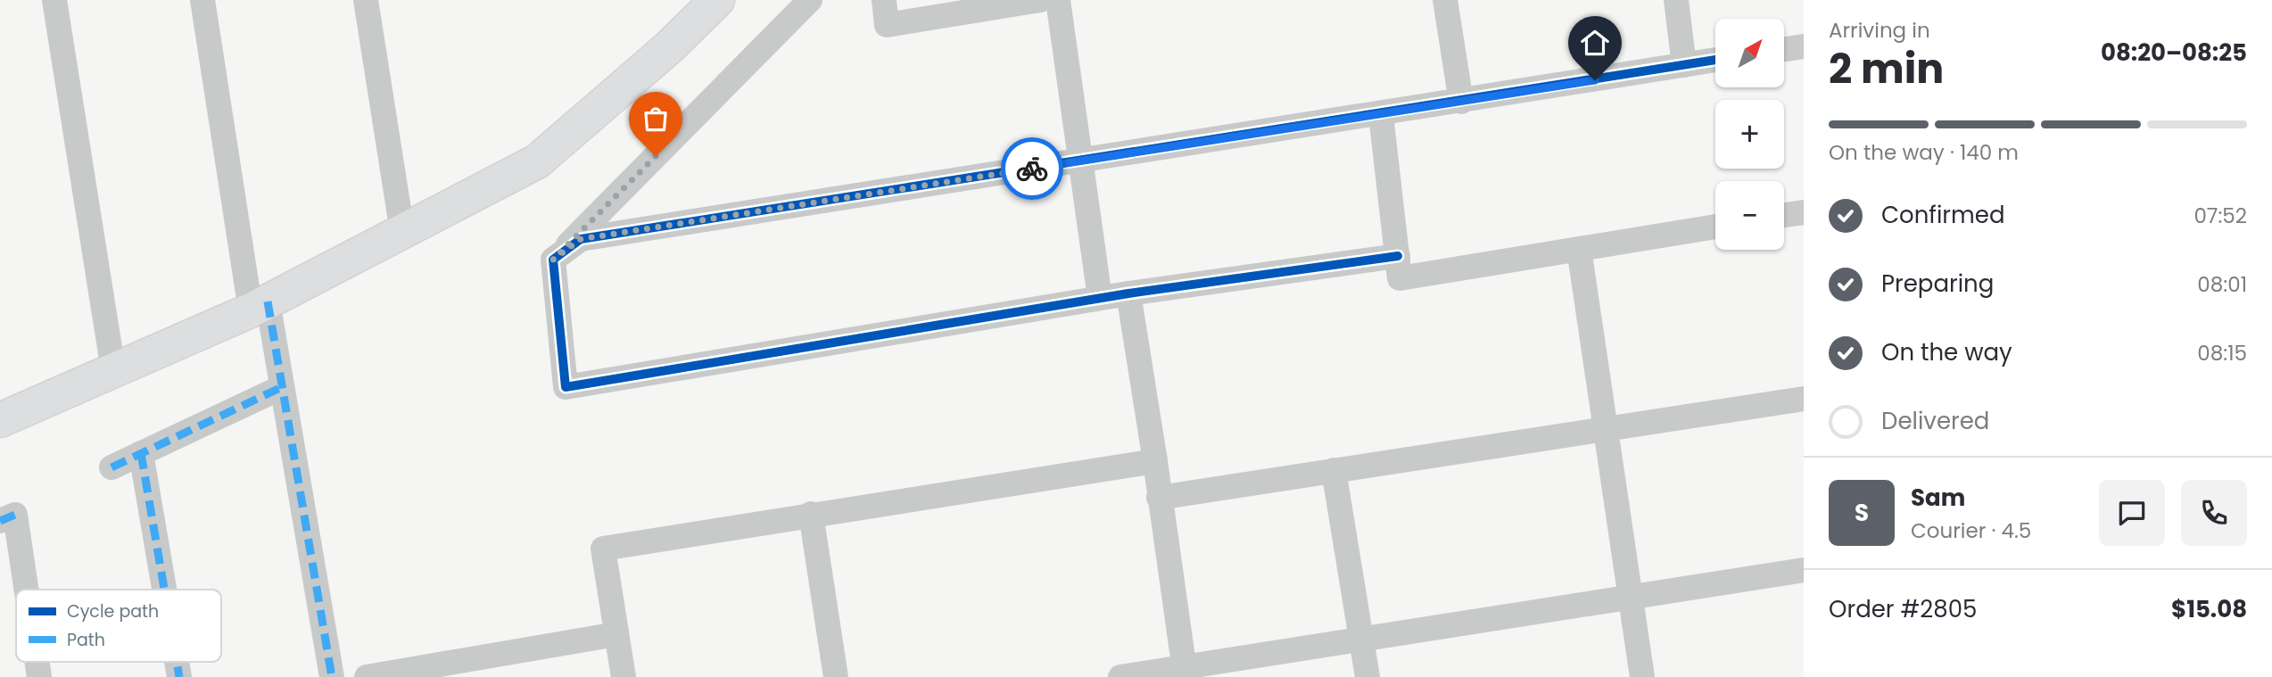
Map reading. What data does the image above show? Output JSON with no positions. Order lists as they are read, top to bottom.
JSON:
{
  "legend": ["Cycle path", "Path"],
  "north": "top right",
  "page": {
    "heading": ["2 min", "Arriving in", "08:20–08:25"],
    "panel": [
      "Sam",
      "Courier · 4.5",
      "Order #2805",
      "$15.08"
    ],
    "map_buttons": ["+", "−"],
    "bar": "On the way · 140 m",
    "list": [
      ["Confirmed", "07:52"],
      ["Preparing", "08:01"],
      ["On the way", "08:15"],
      "Delivered"
    ],
    "round": "S"
  }
}
